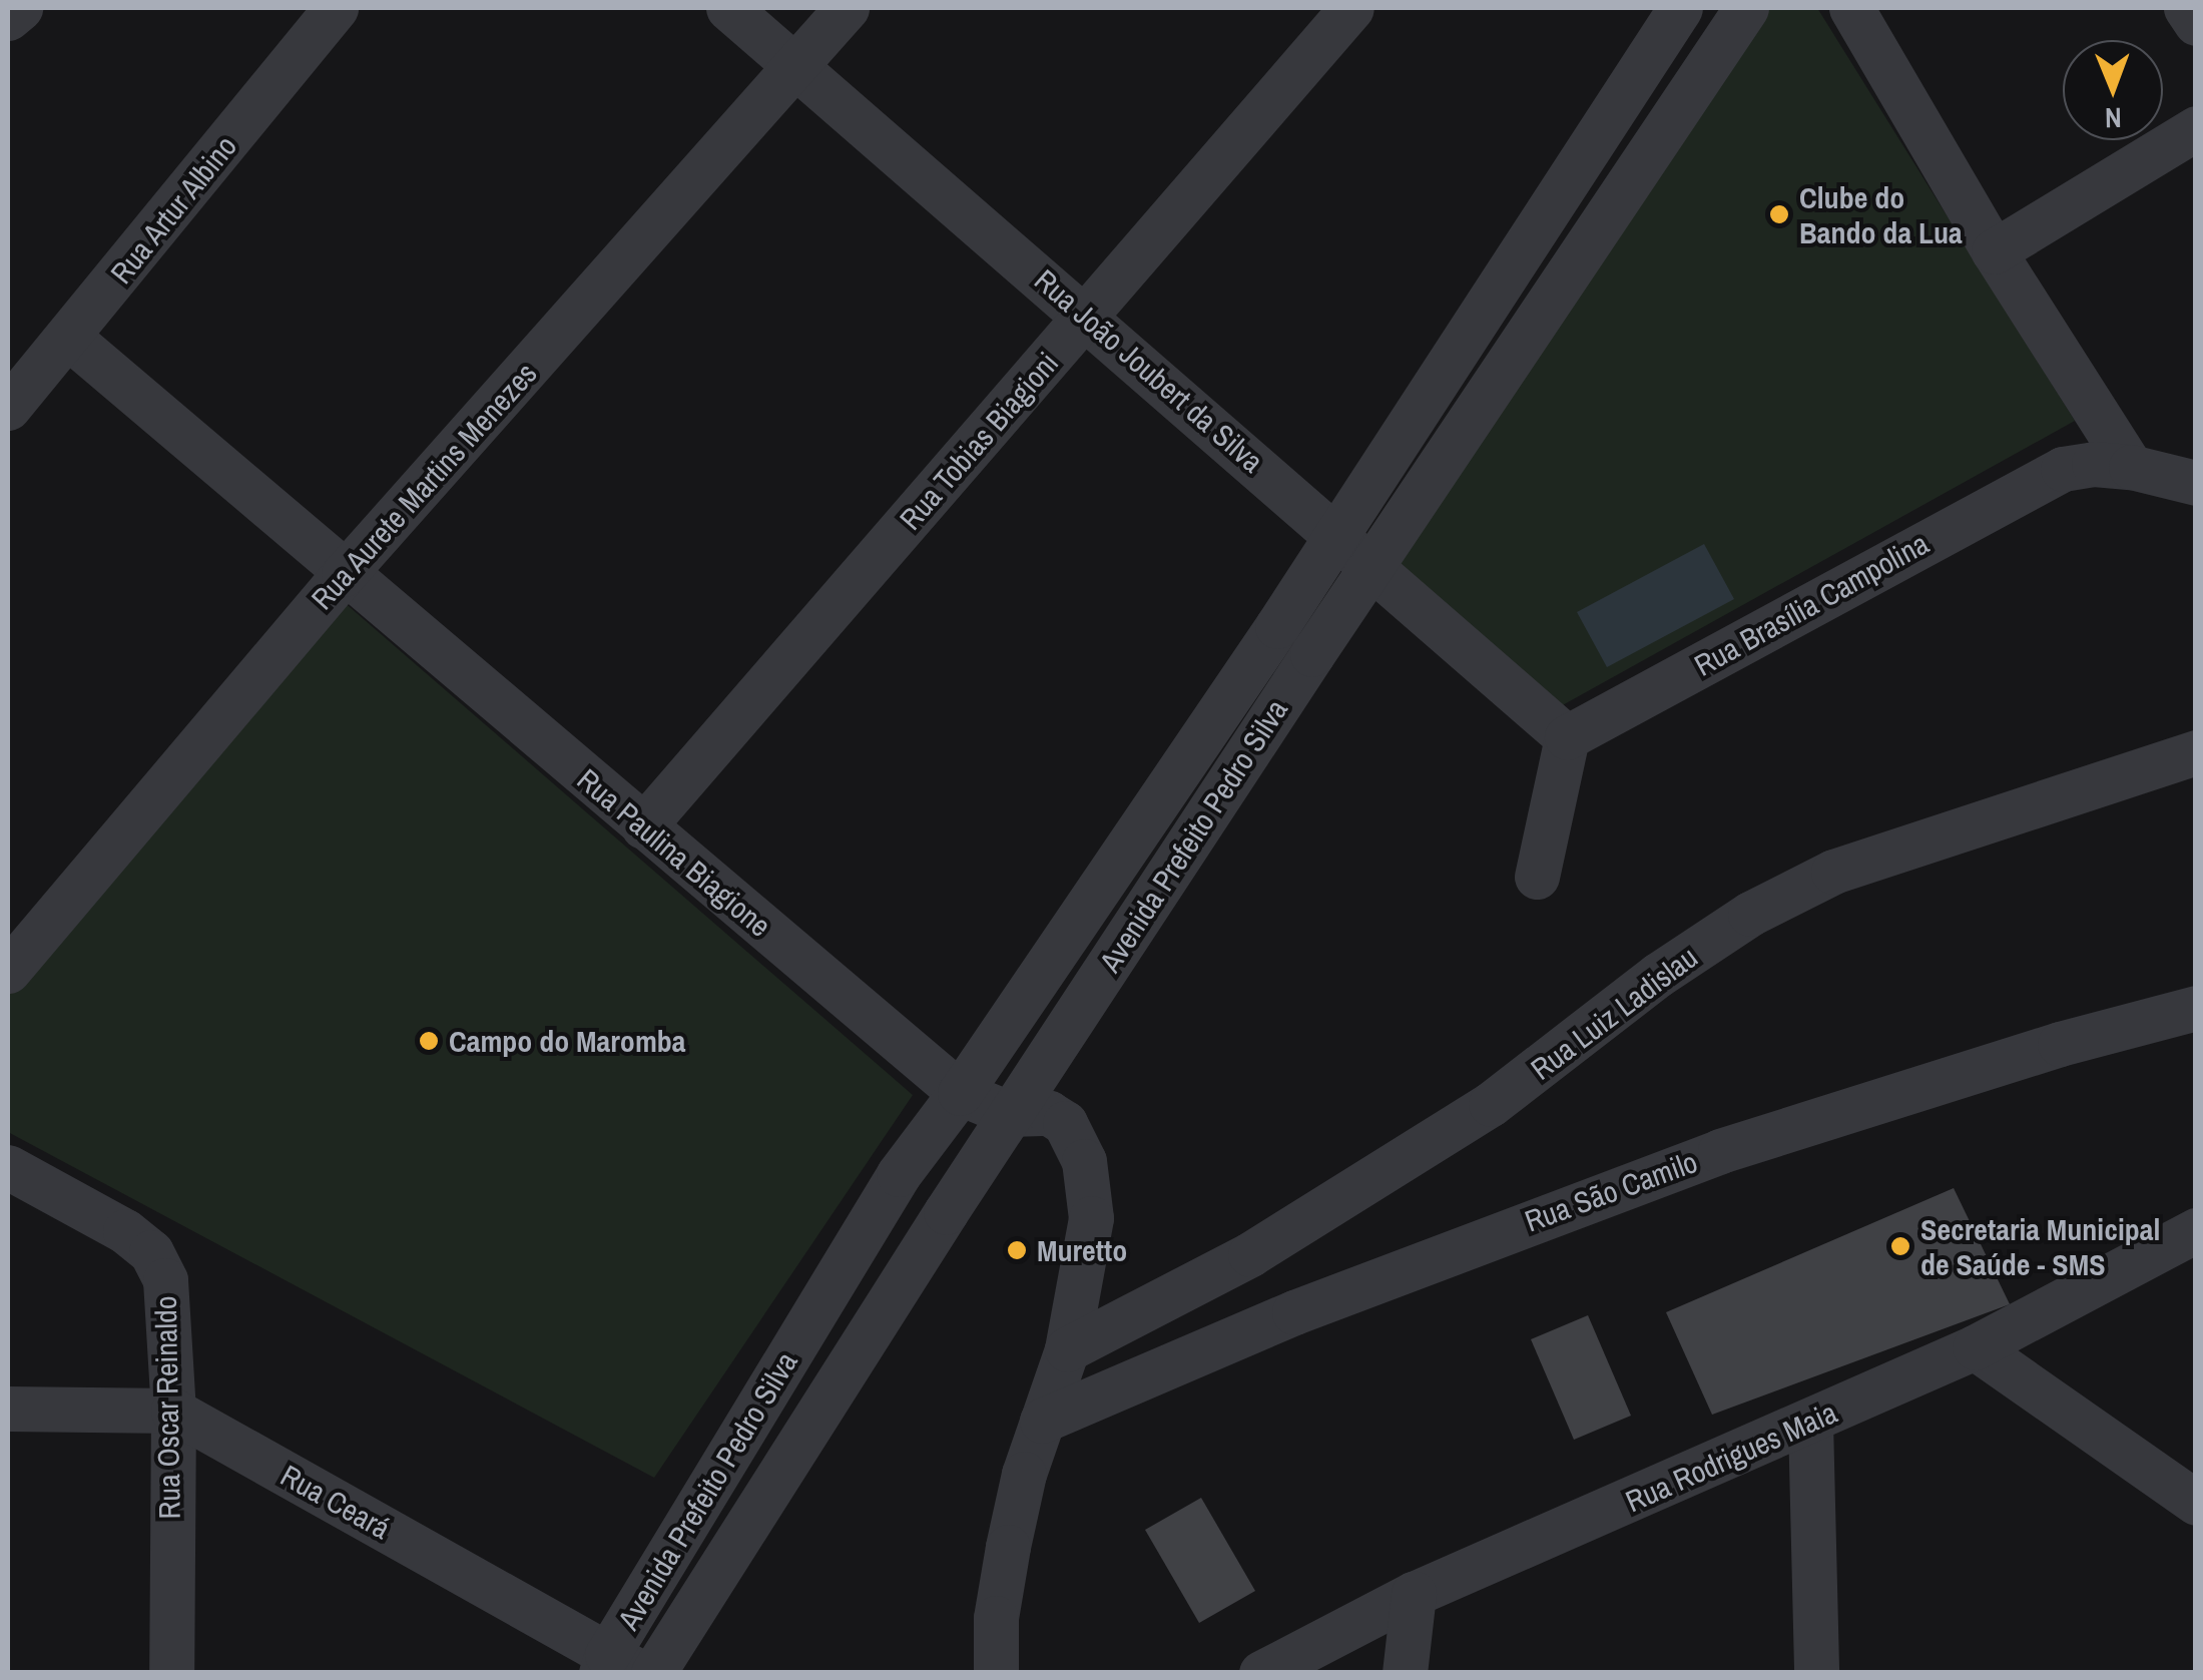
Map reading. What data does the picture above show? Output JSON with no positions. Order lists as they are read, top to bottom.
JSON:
{
  "streets": {
    "street": [
      "Rua Artur Albino",
      "Rua João Joubert da Silva",
      "Rua Tobias Biagioni",
      "Rua Aurete Martins Menezes",
      "Rua Brasília Campolina",
      "Avenida Prefeito Pedro Silva",
      "Rua Paulina Biagione",
      "Rua Luiz Ladislau",
      "Rua São Camilo",
      "Rua Oscar Reinaldo",
      "Rua Rodrigues Maia",
      "Rua Ceará"
    ]
  },
  "crossings": [
    ["Rua Artur Albino", "Rua Paulina Biagione"],
    ["Rua João Joubert da Silva", "Rua Tobias Biagioni"],
    ["Rua João Joubert da Silva", "Rua Aurete Martins Menezes"],
    ["Rua João Joubert da Silva", "Rua Brasília Campolina"],
    ["Rua João Joubert da Silva", "Avenida Prefeito Pedro Silva"],
    ["Rua Tobias Biagioni", "Rua Paulina Biagione"],
    ["Rua Aurete Martins Menezes", "Rua Paulina Biagione"],
    ["Avenida Prefeito Pedro Silva", "Rua Paulina Biagione"],
    ["Avenida Prefeito Pedro Silva", "Rua Ceará"],
    ["Rua Paulina Biagione", "Rua Luiz Ladislau"],
    ["Rua Paulina Biagione", "Rua São Camilo"],
    ["Rua Oscar Reinaldo", "Rua Ceará"]
  ],
  "places": [
    "Clube do Bando da Lua",
    "Campo do Maromba",
    "Secretaria Municipal de Saúde - SMS",
    "Muretto"
  ],
  "north": "bottom"
}
